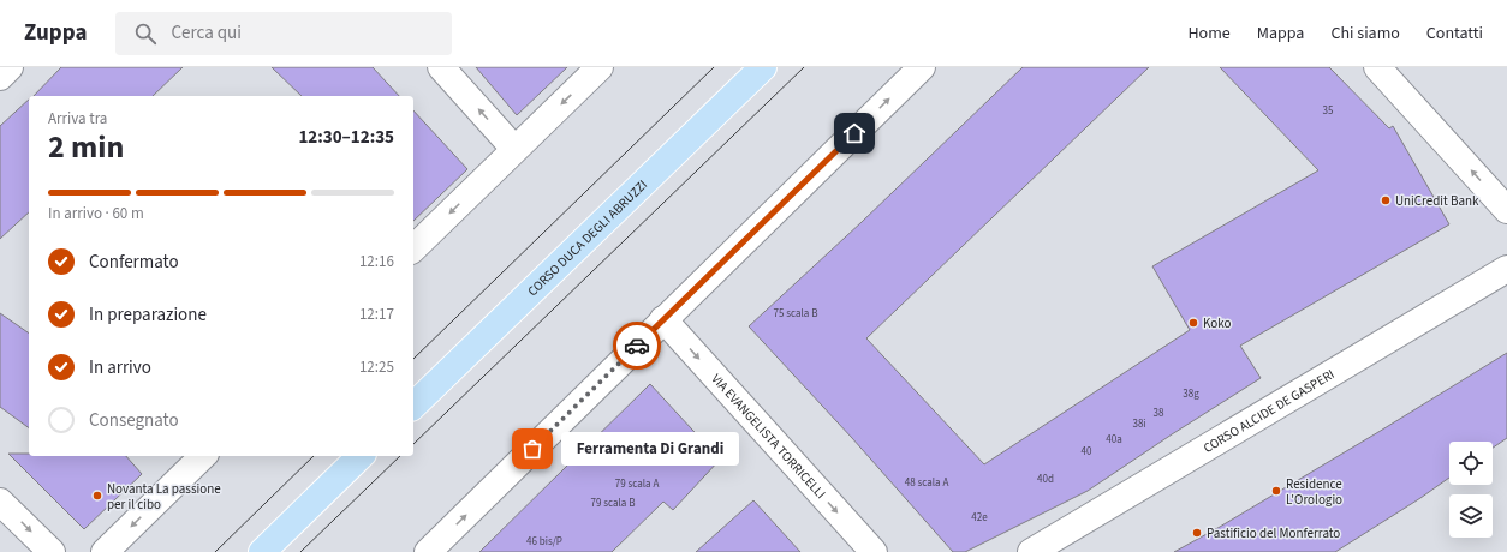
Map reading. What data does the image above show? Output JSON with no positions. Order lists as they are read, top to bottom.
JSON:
{
  "streets": {
    "main road": ["CORSO DUCA DEGLI ABRUZZI"],
    "street": ["CORSO ALCIDE DE GASPERI", "VIA EVANGELISTA TORRICELLI"]
  },
  "one_way": ["VIA EVANGELISTA TORRICELLI"],
  "places": [
    "UniCredit Bank",
    "Koko",
    "Ferramenta Di Grandi",
    "Residence L'Orologio",
    "Novanta La passione per il cibo",
    "Pastificio del Monferrato"
  ],
  "house_numbers": [
    "35",
    "75 scala B",
    "38g",
    "38",
    "38i",
    "40a",
    "40",
    "40d",
    "48 scala A",
    "79 scala A",
    "79 scala B",
    "42e",
    "46 bis/P"
  ],
  "page": {
    "header": "Zuppa",
    "search": "Cerca qui",
    "nav": [
      "Home",
      "Mappa",
      "Chi siamo",
      "Contatti"
    ],
    "heading": ["2 min", "Arriva tra", "12:30–12:35"],
    "bar": "In arrivo · 60 m",
    "list": [
      ["Confermato", "12:16"],
      ["In preparazione", "12:17"],
      ["In arrivo", "12:25"],
      "Consegnato"
    ],
    "bubble": "Ferramenta Di Grandi"
  }
}
